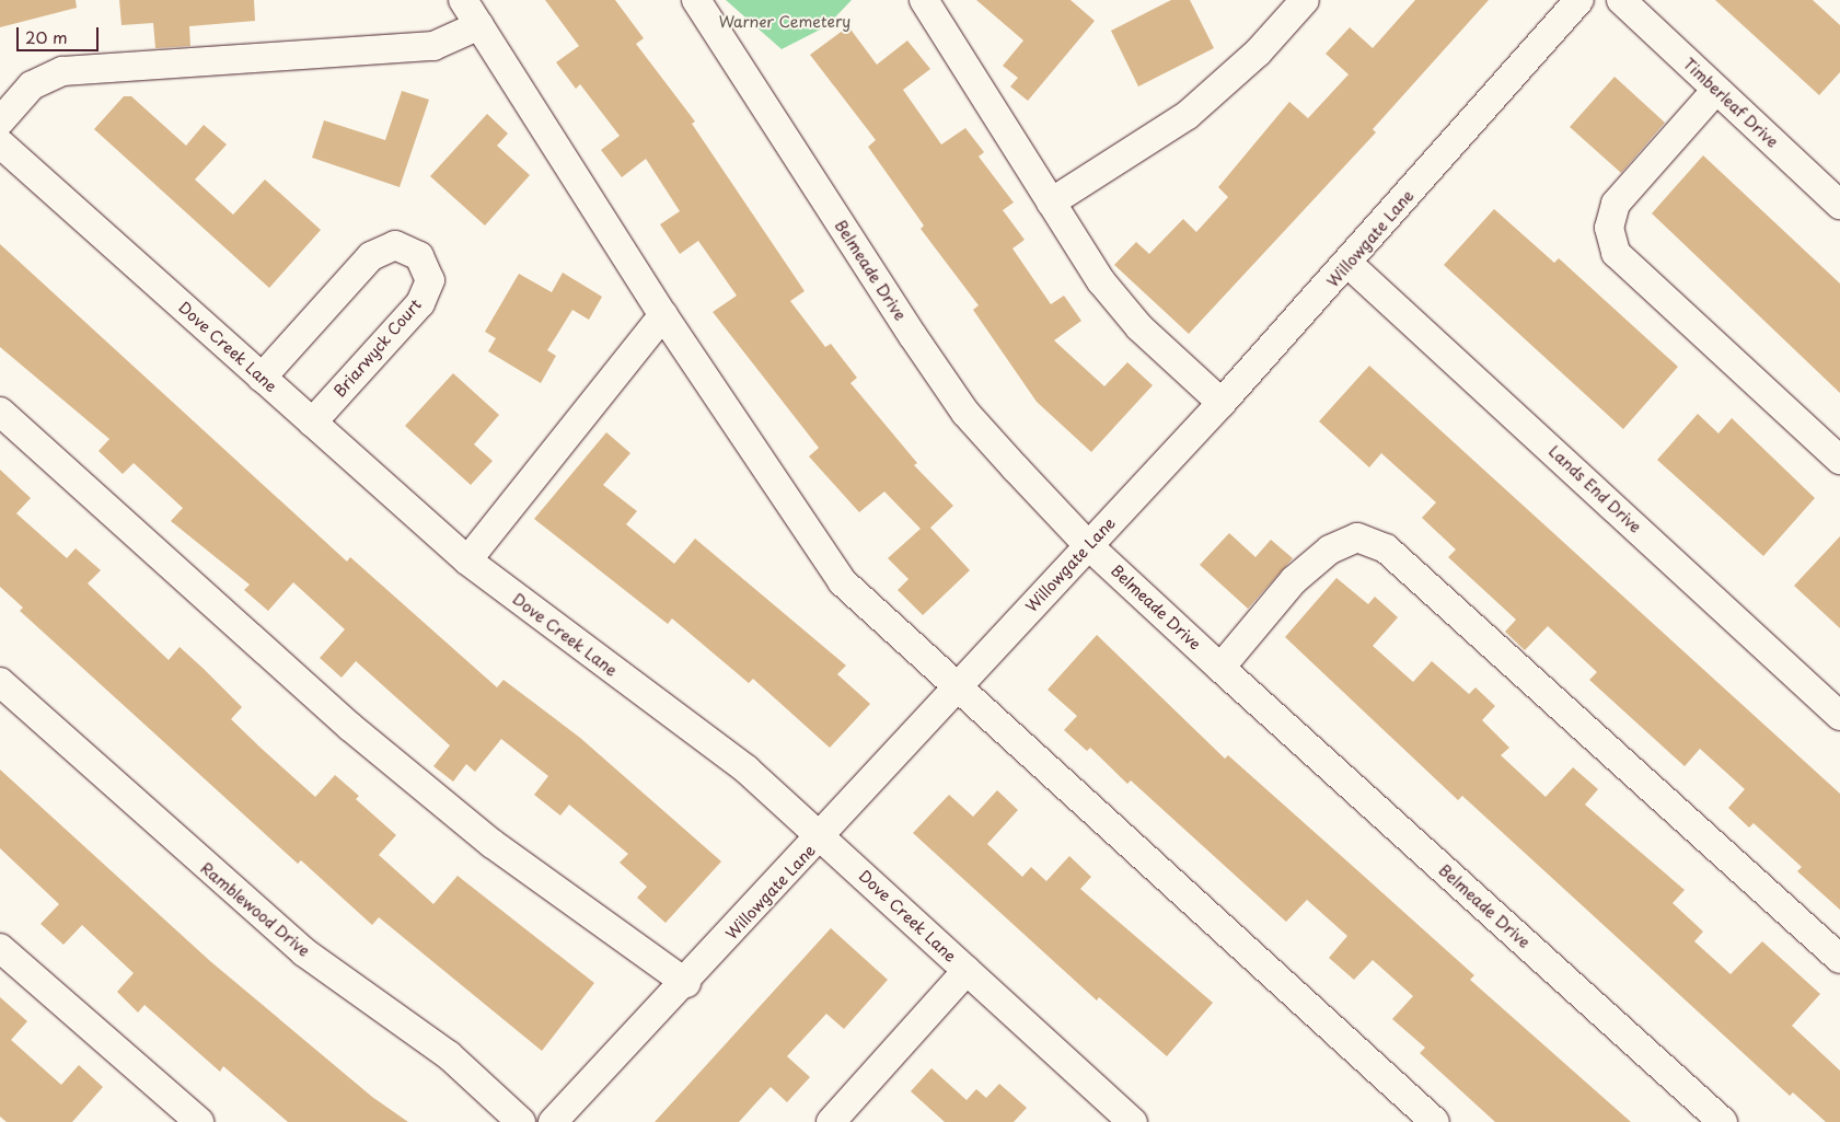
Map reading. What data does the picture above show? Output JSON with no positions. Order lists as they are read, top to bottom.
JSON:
{
  "streets": {
    "street": [
      "Timberleaf Drive",
      "Willowgate Lane",
      "Belmeade Drive",
      "Dove Creek Lane",
      "Briarwyck Court",
      "Lands End Drive",
      "Ramblewood Drive"
    ]
  },
  "crossings": [
    ["Willowgate Lane", "Belmeade Drive"],
    ["Willowgate Lane", "Dove Creek Lane"],
    ["Willowgate Lane", "Lands End Drive"],
    ["Dove Creek Lane", "Briarwyck Court"]
  ],
  "parks": ["Warner Cemetery"],
  "scale_bar": "20 m"
}
